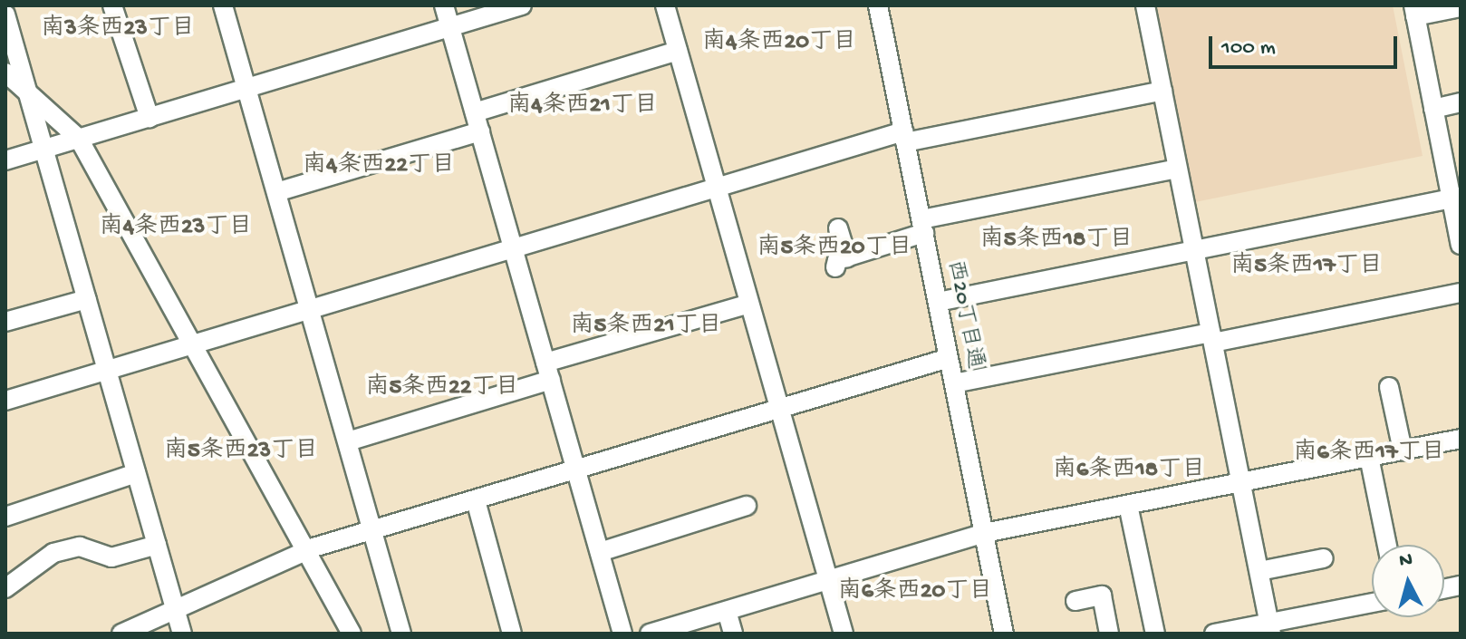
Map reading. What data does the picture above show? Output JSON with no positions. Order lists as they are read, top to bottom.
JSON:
{
  "streets": {
    "street": ["西20丁目通"]
  },
  "districts": [
    "南3条西23丁目",
    "南4条西20丁目",
    "南4条西21丁目",
    "南4条西22丁目",
    "南4条西23丁目",
    "南5条西18丁目",
    "南5条西20丁目",
    "南5条西17丁目",
    "南5条西21丁目",
    "南5条西22丁目",
    "南5条西23丁目",
    "南6条西17丁目",
    "南6条西18丁目",
    "南6条西20丁目"
  ],
  "scale_bar": "100 m",
  "north": "top"
}
